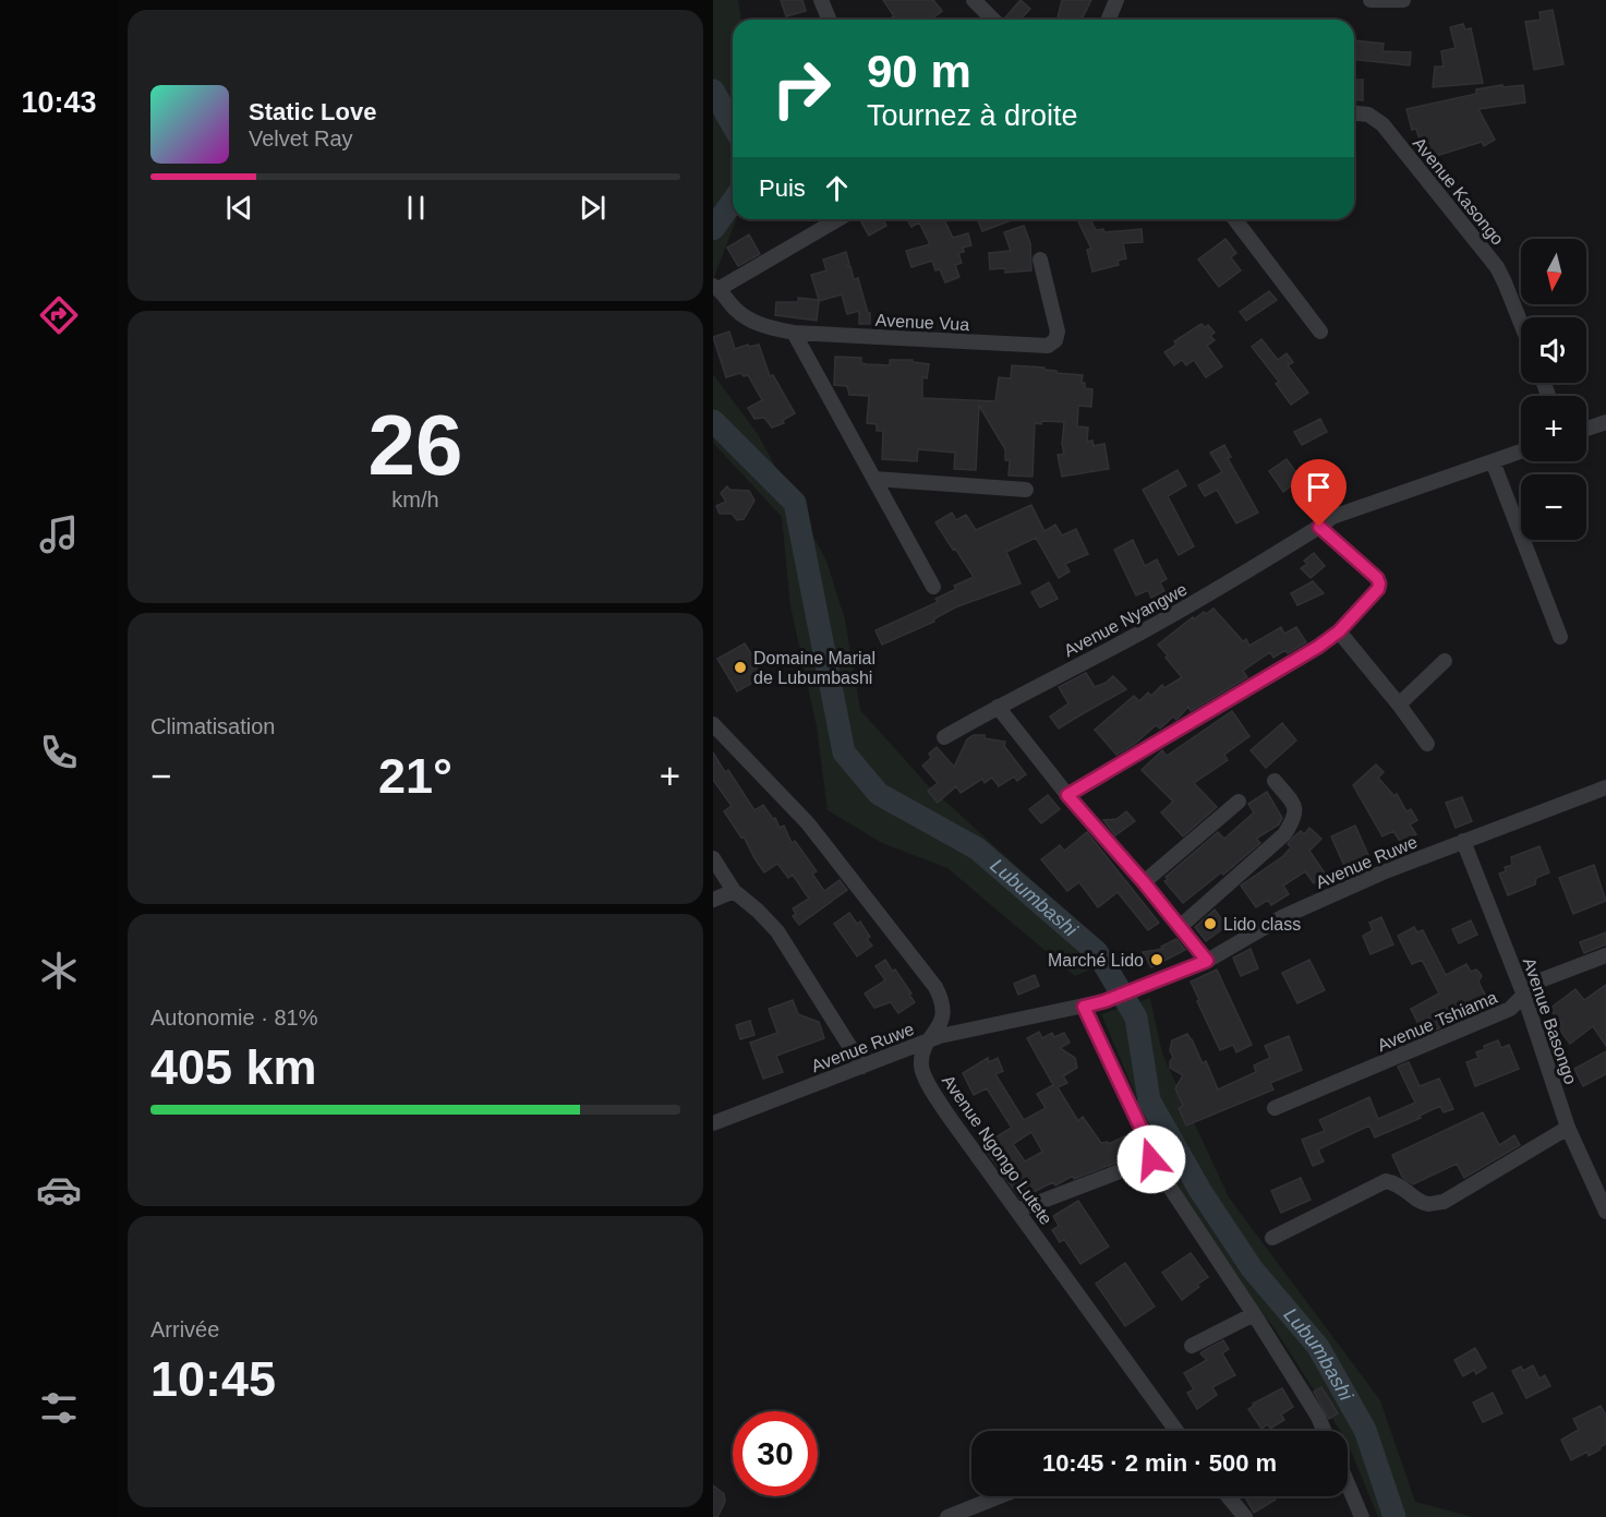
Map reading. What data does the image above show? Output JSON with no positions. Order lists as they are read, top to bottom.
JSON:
{
  "streets": {
    "street": [
      "Avenue Kasongo",
      "Avenue Vua",
      "Avenue Nyangwe",
      "Avenue Ruwe",
      "Avenue Tshiama",
      "Avenue Basongo",
      "Avenue Ngongo Lutete"
    ]
  },
  "crossings": [
    ["Avenue Ruwe", "Avenue Basongo"],
    ["Avenue Ruwe", "Avenue Ngongo Lutete"],
    ["Avenue Tshiama", "Avenue Basongo"]
  ],
  "water": ["Lubumbashi"],
  "places": ["Domaine Marial de Lubumbashi", "Lido class", "Marché Lido"],
  "north": "bottom",
  "page": {
    "tabs": "10:43",
    "turn": ["90 m", "Tournez à droite"],
    "song": ["Static Love", "Velvet Ray"],
    "then": "Puis",
    "map_buttons": ["+", "−"],
    "tile": [
      ["26", "km/h"],
      "Climatisation",
      ["Autonomie · 81%", "405 km"],
      ["Arrivée", "10:45"]
    ],
    "heat": ["−", "21°", "+"],
    "limit": "30",
    "trip": "10:45 · 2 min · 500 m"
  }
}
